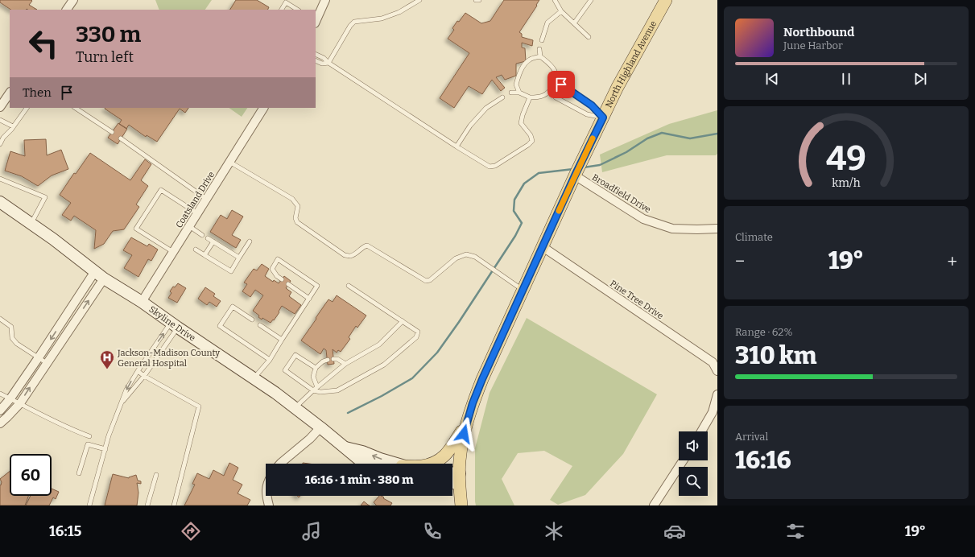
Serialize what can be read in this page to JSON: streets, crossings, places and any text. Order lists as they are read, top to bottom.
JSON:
{
  "streets": {
    "main road": ["North Highland Avenue"],
    "street": [
      "Broadfield Drive",
      "Coatsland Drive",
      "Pine Tree Drive",
      "Skyline Drive"
    ]
  },
  "crossings": [
    ["North Highland Avenue", "Broadfield Drive"],
    ["North Highland Avenue", "Pine Tree Drive"],
    ["Coatsland Drive", "Skyline Drive"]
  ],
  "places": {
    "hospital": ["Jackson-Madison County General Hospital"]
  },
  "page": {
    "turn": ["330 m", "Turn left"],
    "song": ["Northbound", "June Harbor"],
    "then": "Then",
    "tile": [
      "Climate",
      ["Range · 62%", "310 km"],
      ["Arrival", "16:16"]
    ],
    "heat": ["−", "19°", "+"],
    "limit": "60",
    "trip": "16:16 · 1 min · 380 m",
    "tabs": ["16:15", "19°"],
    "gauge": ["49", "km/h"]
  }
}
